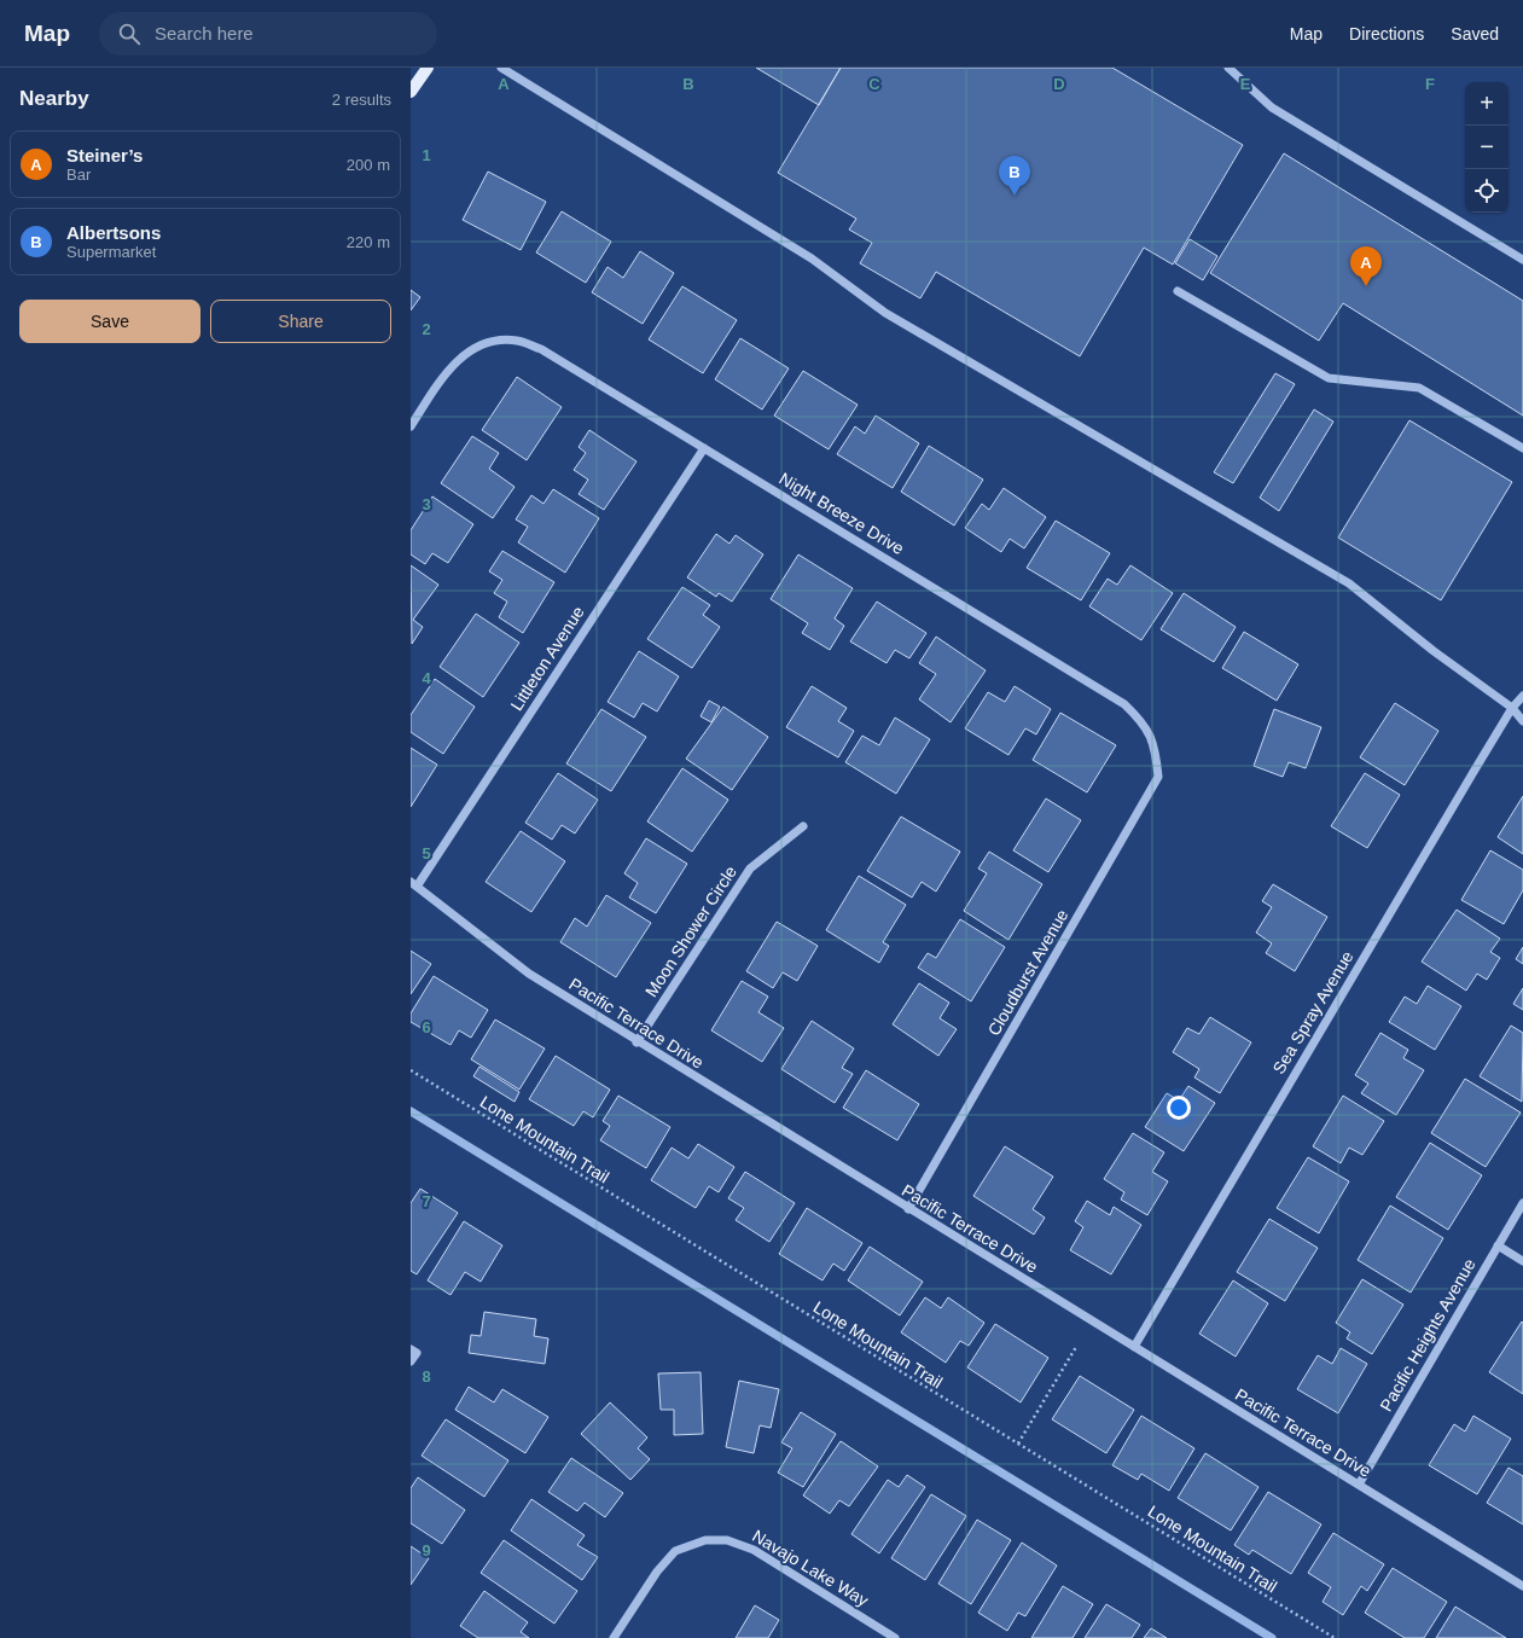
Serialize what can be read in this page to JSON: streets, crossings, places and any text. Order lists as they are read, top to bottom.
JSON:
{
  "streets": {
    "street": [
      "Night Breeze Drive",
      "Littleton Avenue",
      "Moon Shower Circle",
      "Cloudburst Avenue",
      "Sea Spray Avenue",
      "Pacific Terrace Drive",
      "Pacific Heights Avenue",
      "Navajo Lake Way"
    ],
    "path": ["Lone Mountain Trail"]
  },
  "crossings": [
    ["Night Breeze Drive", "Littleton Avenue"],
    ["Night Breeze Drive", "Cloudburst Avenue"],
    ["Littleton Avenue", "Pacific Terrace Drive"],
    ["Moon Shower Circle", "Pacific Terrace Drive"],
    ["Cloudburst Avenue", "Pacific Terrace Drive"],
    ["Sea Spray Avenue", "Pacific Terrace Drive"],
    ["Pacific Terrace Drive", "Pacific Heights Avenue"]
  ],
  "page": {
    "header": "Map",
    "search": "Search here",
    "nav": ["Map", "Directions", "Saved"],
    "heading": ["Nearby", "2 results"],
    "map_buttons": ["+", "−"],
    "list": [
      {
        "mark": "A",
        "name": "Steiner’s",
        "note": "Bar",
        "value": "200 m"
      },
      {
        "mark": "B",
        "name": "Albertsons",
        "note": "Supermarket",
        "value": "220 m"
      }
    ],
    "pins": ["B", "A"],
    "buttons": ["Save", "Share"]
  },
  "grid": {
    "columns": [
      "A",
      "B",
      "C",
      "D",
      "E",
      "F"
    ],
    "rows": [
      "1",
      "2",
      "3",
      "4",
      "5",
      "6",
      "7",
      "8",
      "9"
    ]
  }
}
